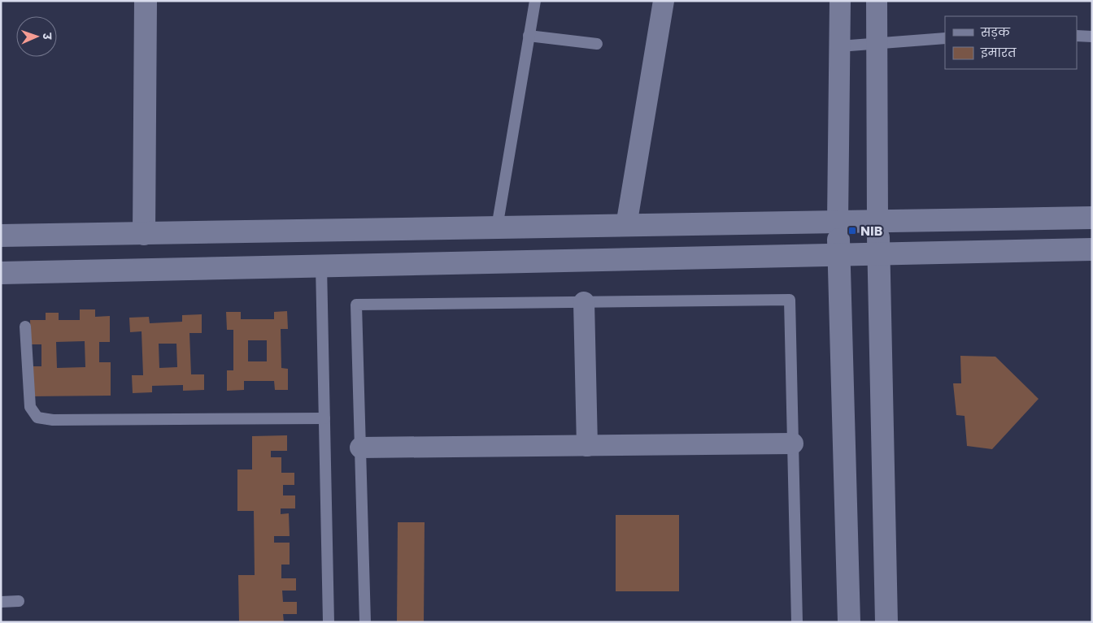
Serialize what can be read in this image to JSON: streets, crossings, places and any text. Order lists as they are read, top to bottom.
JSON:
{
  "places": {
    "transit": ["NIB"]
  },
  "legend": ["सड़क", "इमारत"],
  "north": "right"
}
